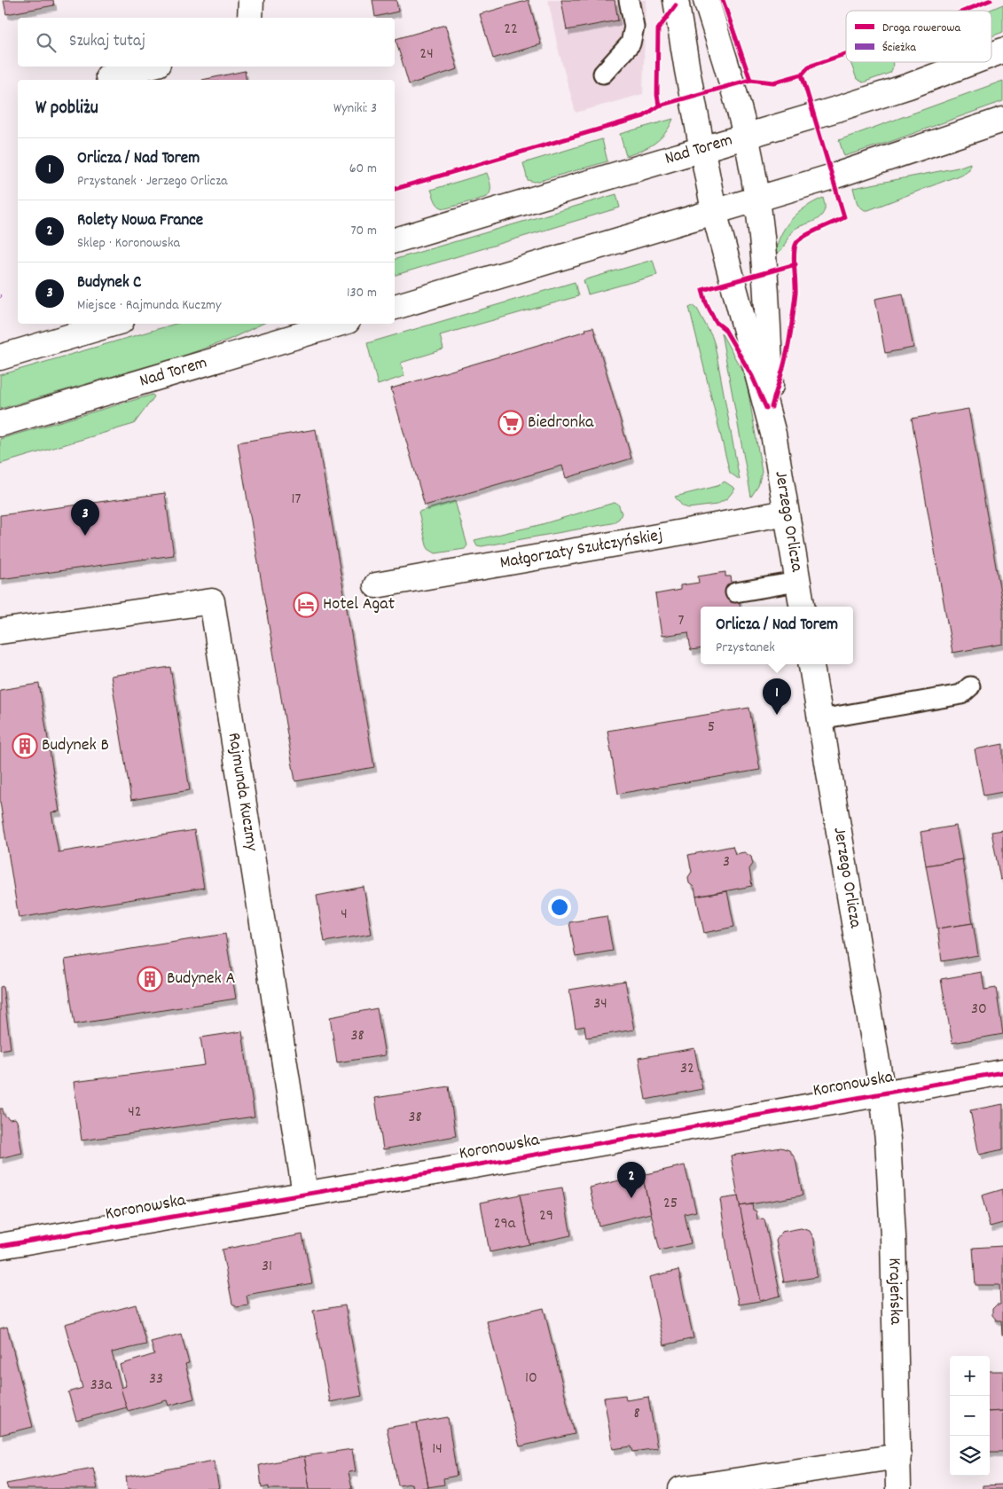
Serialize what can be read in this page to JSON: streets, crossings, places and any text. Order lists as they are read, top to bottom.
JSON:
{
  "streets": {
    "street": [
      "Nad Torem",
      "Jerzego Orlicza",
      "Małgorzaty Szułczyńskiej",
      "Rajmunda Kuczmy",
      "Koronowska",
      "Krajeńska"
    ]
  },
  "crossings": [
    ["Nad Torem", "Jerzego Orlicza"],
    ["Jerzego Orlicza", "Małgorzaty Szułczyńskiej"],
    ["Jerzego Orlicza", "Koronowska"],
    ["Jerzego Orlicza", "Krajeńska"],
    ["Rajmunda Kuczmy", "Koronowska"],
    ["Koronowska", "Krajeńska"]
  ],
  "places": {
    "supermarket": ["Biedronka"],
    "hotel": ["Hotel Agat"],
    "building": ["Budynek B", "Budynek A"]
  },
  "house_numbers": [
    "22",
    "24",
    "17",
    "7",
    "5",
    "3",
    "4",
    "34",
    "30",
    "38",
    "32",
    "42",
    "38",
    "25",
    "29",
    "29a",
    "31",
    "10",
    "33",
    "33a",
    "8",
    "14"
  ],
  "legend": ["Droga rowerowa", "Ścieżka"],
  "page": {
    "search": "Szukaj tutaj",
    "heading": ["W pobliżu", "Wyniki: 3"],
    "list": [
      {
        "mark": "1",
        "name": "Orlicza / Nad Torem",
        "note": "Przystanek · Jerzego Orlicza",
        "value": "60 m"
      },
      {
        "mark": "2",
        "name": "Rolety Nowa France",
        "note": "Sklep · Koronowska",
        "value": "70 m"
      },
      {
        "mark": "3",
        "name": "Budynek C",
        "note": "Miejsce · Rajmunda Kuczmy",
        "value": "130 m"
      }
    ],
    "pins": ["3", "1", "2"],
    "popup": ["Orlicza / Nad Torem", "Przystanek"],
    "map_buttons": ["+", "−"]
  }
}
